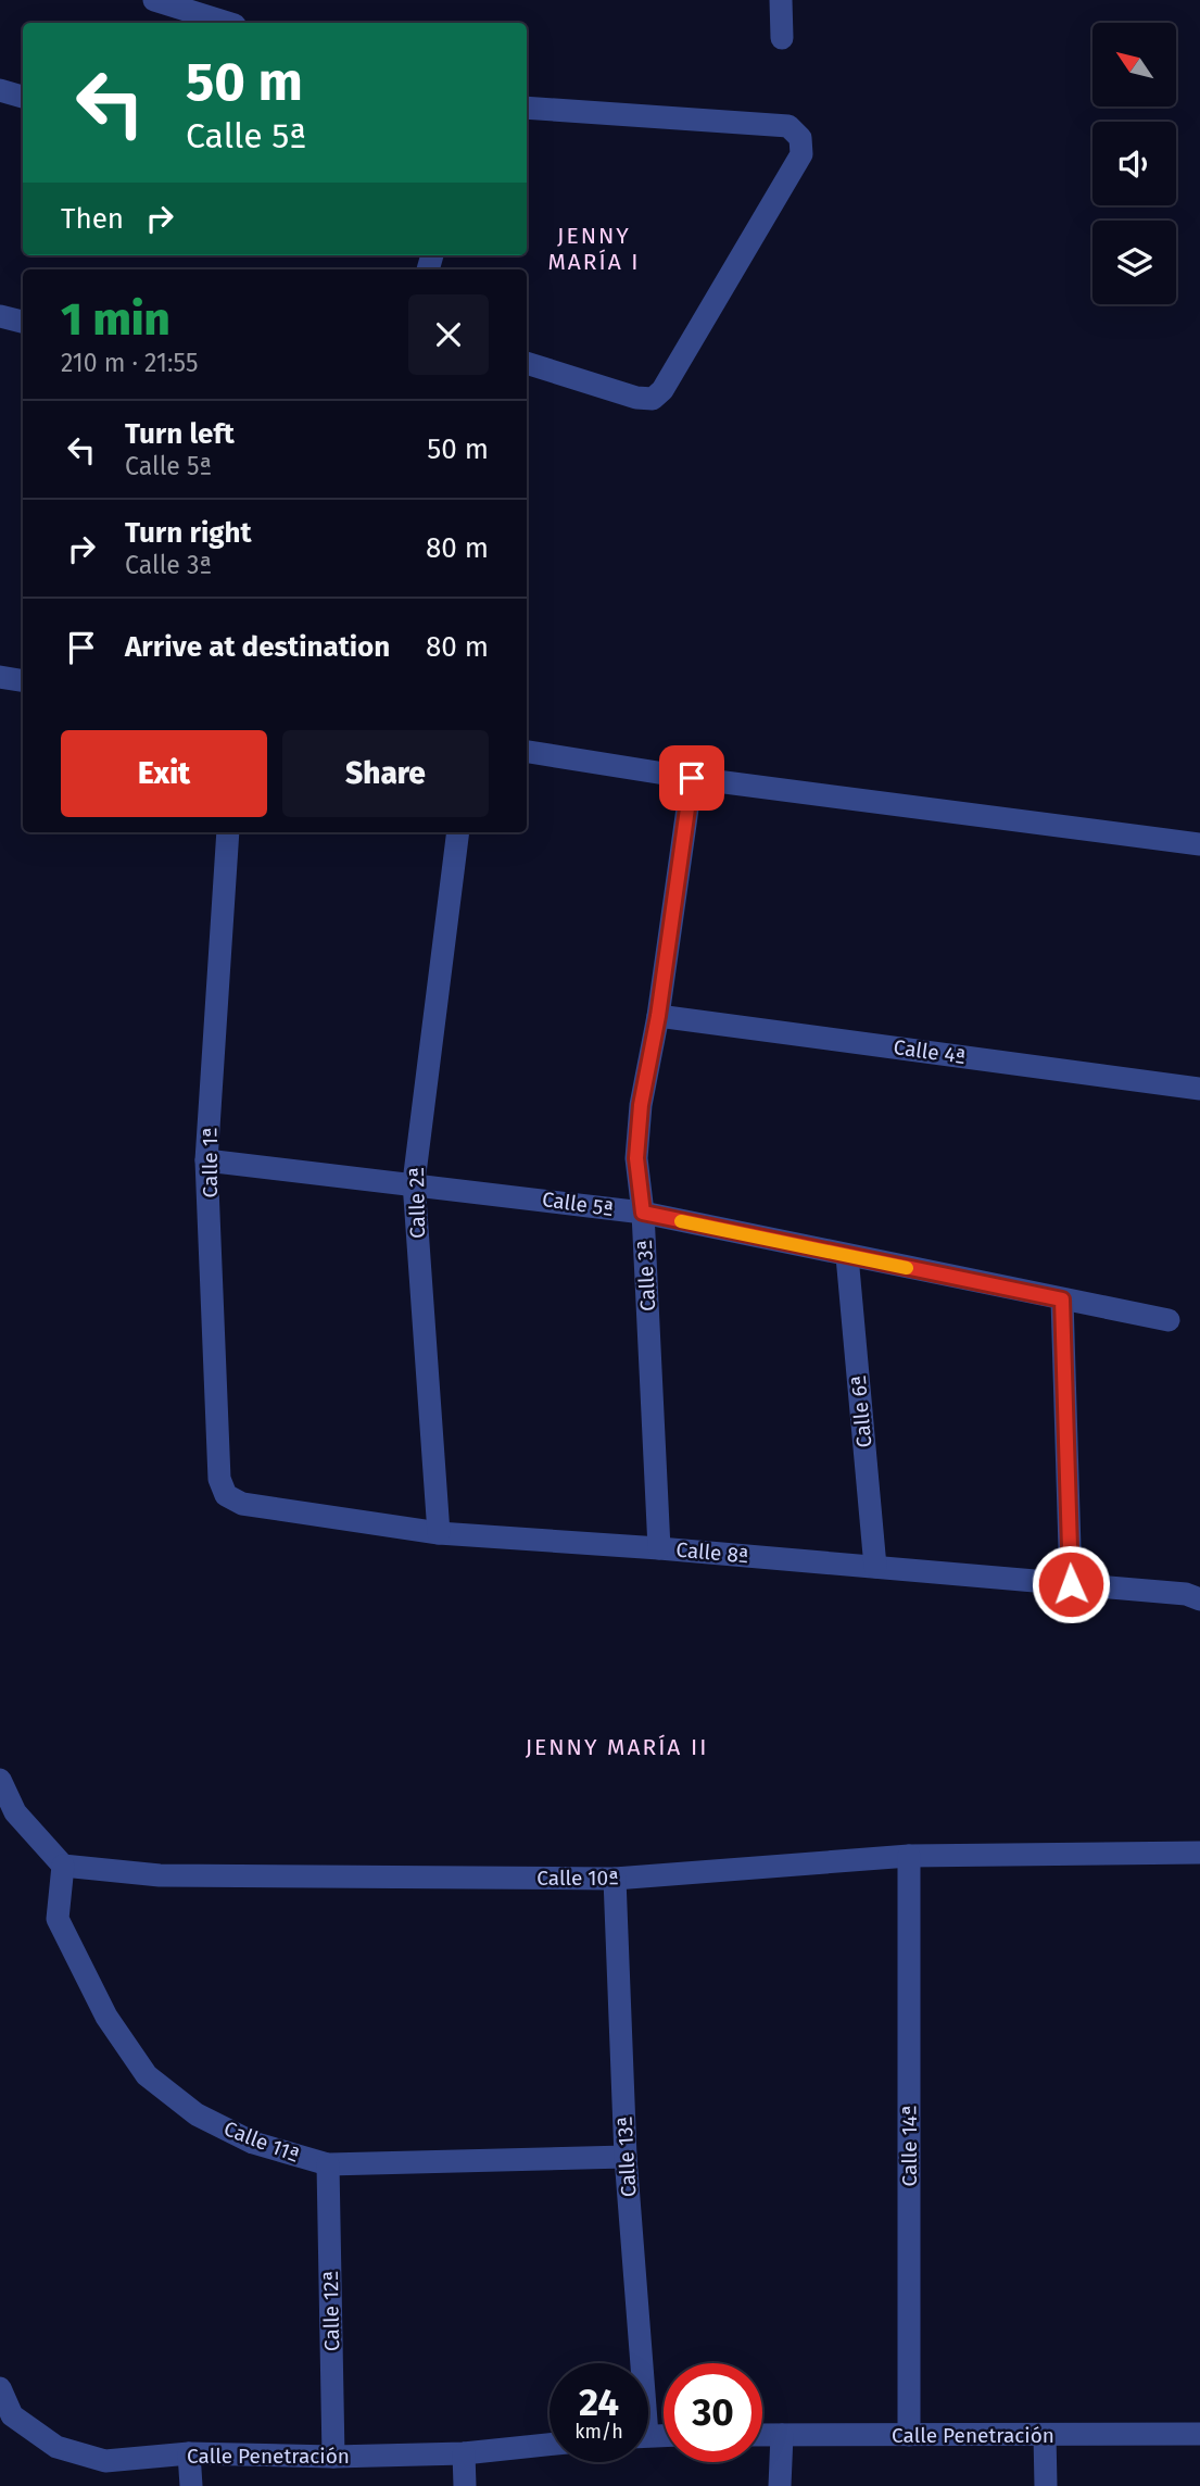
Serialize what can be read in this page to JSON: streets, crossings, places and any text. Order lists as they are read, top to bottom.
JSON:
{
  "streets": {
    "street": [
      "Calle 4ª",
      "Calle 1ª",
      "Calle 2ª",
      "Calle 5ª",
      "Calle 3ª",
      "Calle 6ª",
      "Calle 8ª",
      "Calle 10ª",
      "Calle 11ª",
      "Calle 14ª",
      "Calle 13ª",
      "Calle 12ª",
      "Calle Penetración"
    ]
  },
  "crossings": [
    ["Calle 4ª", "Calle 3ª"],
    ["Calle 1ª", "Calle 5ª"],
    ["Calle 1ª", "Calle 8ª"],
    ["Calle 2ª", "Calle 5ª"],
    ["Calle 2ª", "Calle 8ª"],
    ["Calle 5ª", "Calle 3ª"],
    ["Calle 5ª", "Calle 6ª"],
    ["Calle 3ª", "Calle 8ª"],
    ["Calle 6ª", "Calle 8ª"],
    ["Calle 10ª", "Calle 11ª"],
    ["Calle 10ª", "Calle 14ª"],
    ["Calle 10ª", "Calle 13ª"],
    ["Calle 11ª", "Calle 13ª"],
    ["Calle 11ª", "Calle 12ª"],
    ["Calle 14ª", "Calle Penetración"],
    ["Calle 12ª", "Calle Penetración"]
  ],
  "districts": ["JENNY MARÍA I", "JENNY MARÍA II"],
  "north": "top left",
  "page": {
    "turn": ["50 m", "Calle 5ª"],
    "then": "Then",
    "heading": ["1 min", "210 m · 21:55"],
    "list": [
      {
        "name": "Turn left",
        "note": "Calle 5ª",
        "value": "50 m"
      },
      {
        "name": "Turn right",
        "note": "Calle 3ª",
        "value": "80 m"
      },
      {
        "name": "Arrive at destination",
        "value": "80 m"
      }
    ],
    "buttons": ["Exit", "Share"],
    "speed": "24 km/h",
    "limit": "30"
  }
}
